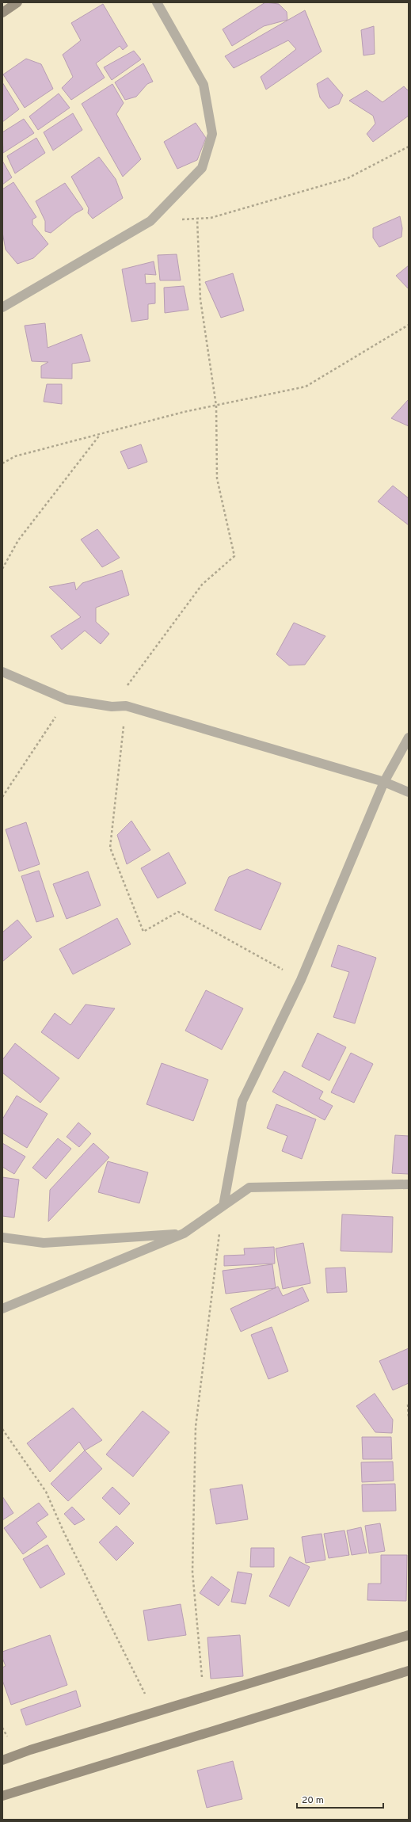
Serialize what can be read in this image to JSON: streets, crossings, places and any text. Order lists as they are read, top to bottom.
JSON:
{
  "scale_bar": "20 m"
}
